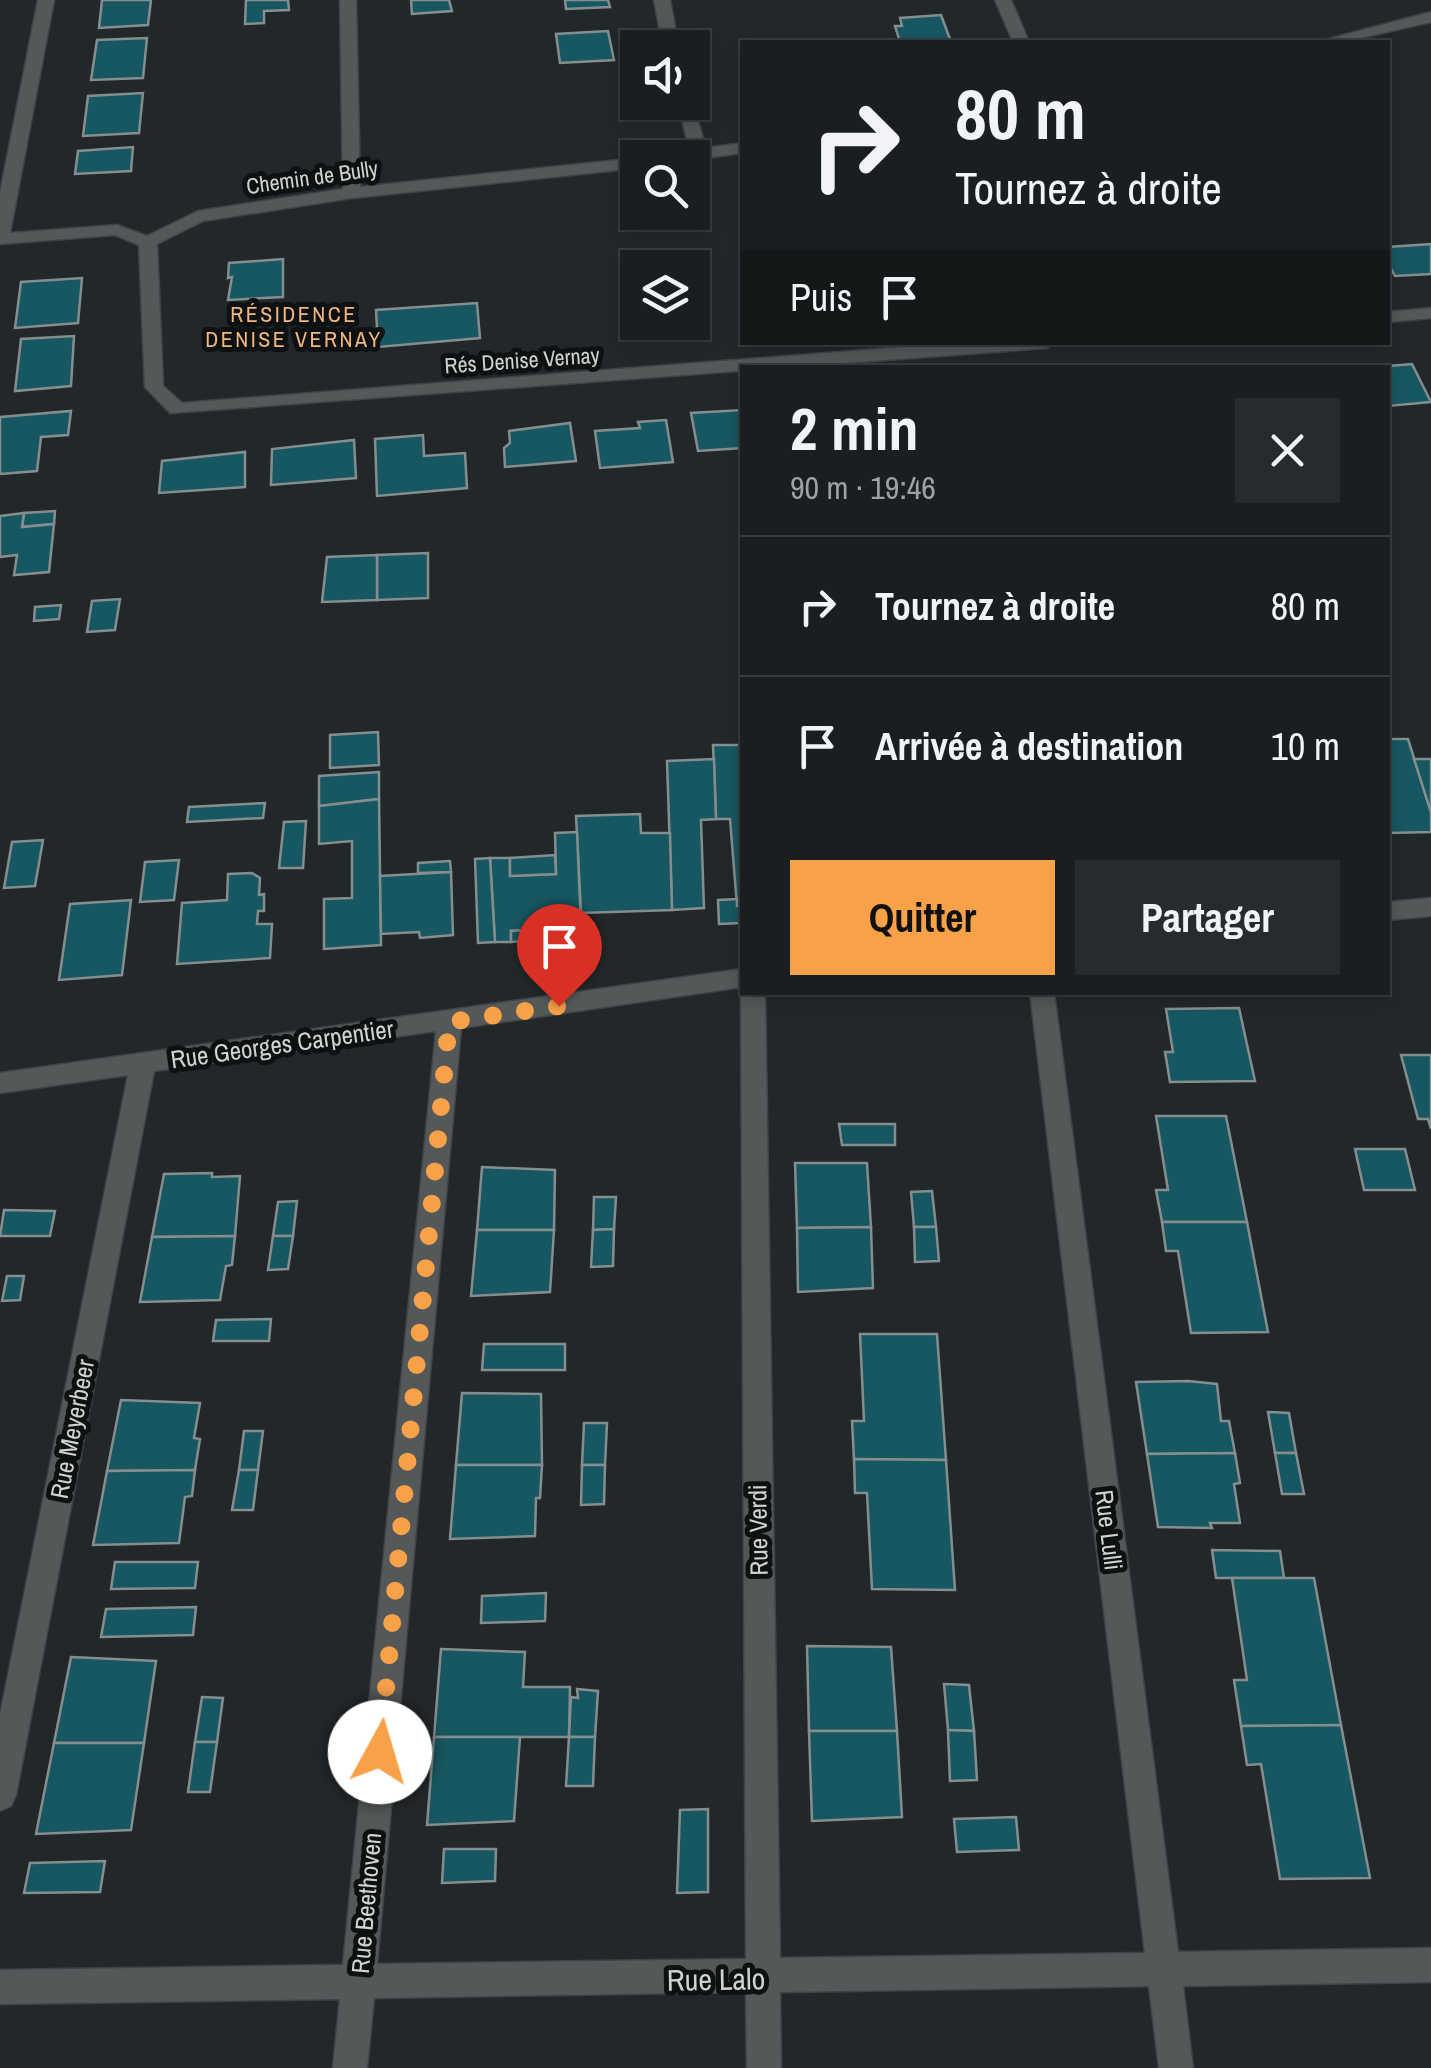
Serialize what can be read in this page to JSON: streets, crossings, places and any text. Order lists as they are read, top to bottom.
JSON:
{
  "streets": {
    "street": [
      "Chemin de Bully",
      "Rés Denise Vernay",
      "Rue Georges Carpentier",
      "Rue Meyerbeer",
      "Rue Verdi",
      "Rue Lulli",
      "Rue Beethoven",
      "Rue Lalo"
    ]
  },
  "crossings": [
    ["Chemin de Bully", "Rés Denise Vernay"],
    ["Rue Georges Carpentier", "Rue Meyerbeer"],
    ["Rue Georges Carpentier", "Rue Beethoven"],
    ["Rue Verdi", "Rue Lalo"],
    ["Rue Lulli", "Rue Lalo"],
    ["Rue Beethoven", "Rue Lalo"]
  ],
  "districts": ["RÉSIDENCE DENISE VERNAY"],
  "page": {
    "turn": ["80 m", "Tournez à droite"],
    "then": "Puis",
    "heading": ["2 min", "90 m · 19:46"],
    "list": [
      {
        "name": "Tournez à droite",
        "value": "80 m"
      },
      {
        "name": "Arrivée à destination",
        "value": "10 m"
      }
    ],
    "buttons": ["Quitter", "Partager"]
  }
}
